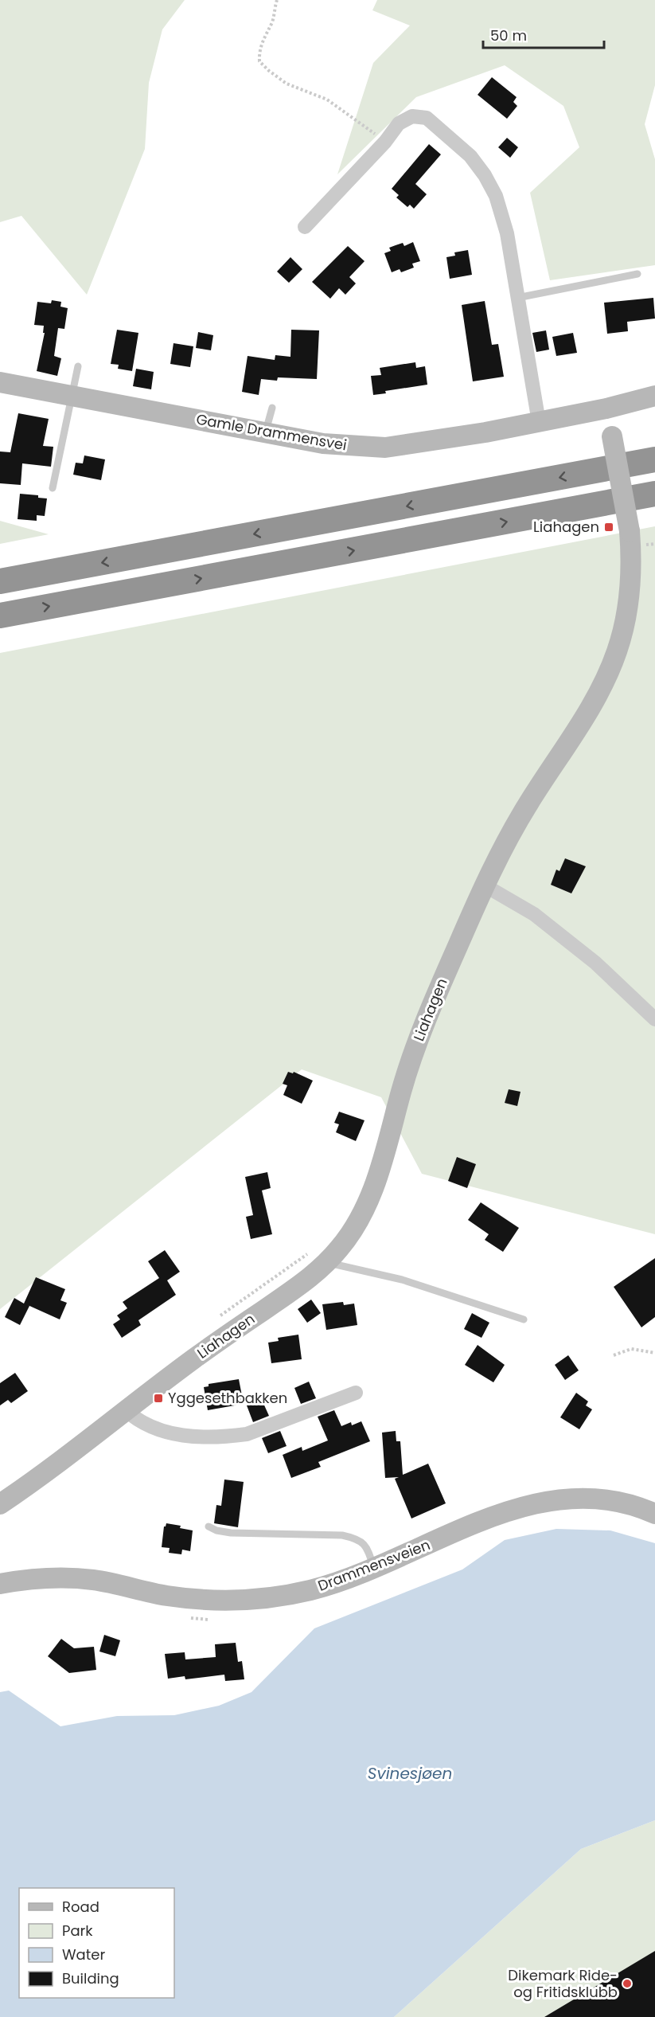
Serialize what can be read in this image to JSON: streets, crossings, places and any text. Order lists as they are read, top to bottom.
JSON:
{
  "streets": {
    "main road": ["Gamle Drammensvei", "Liahagen", "Drammensveien"]
  },
  "crossings": [
    ["Gamle Drammensvei", "Liahagen"]
  ],
  "water": ["Svinesjøen"],
  "places": {
    "transit": ["Liahagen", "Yggesethbakken"],
    "other": ["Dikemark Ride- og Fritidsklubb"]
  },
  "legend": [
    "Road",
    "Park",
    "Water",
    "Building"
  ],
  "scale_bar": "50 m"
}
